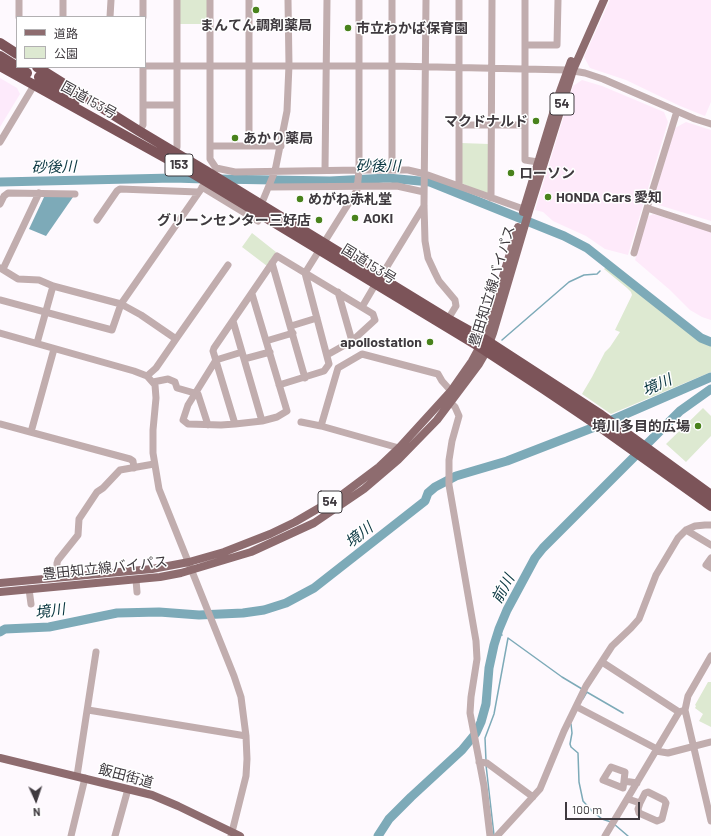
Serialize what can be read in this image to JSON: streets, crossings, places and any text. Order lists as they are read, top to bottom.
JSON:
{
  "streets": {
    "highway": ["国道153号", "153"],
    "main road": ["54", "豊田知立線バイパス", "飯田街道"]
  },
  "crossings": [
    ["国道153号", "153"],
    ["国道153号", "豊田知立線バイパス"],
    ["54", "豊田知立線バイパス"]
  ],
  "water": ["砂後川", "境川", "前川"],
  "places": [
    "まんてん調剤薬局",
    "市立わかば保育園",
    "マクドナルド",
    "あかり薬局",
    "ローソン",
    "HONDA Cars 愛知",
    "めがね赤札堂",
    "AOKI",
    "グリーンセンター三好店",
    "apollostation",
    "境川多目的広場"
  ],
  "legend": ["道路", "公園"],
  "scale_bar": "100 m",
  "north": "bottom"
}
